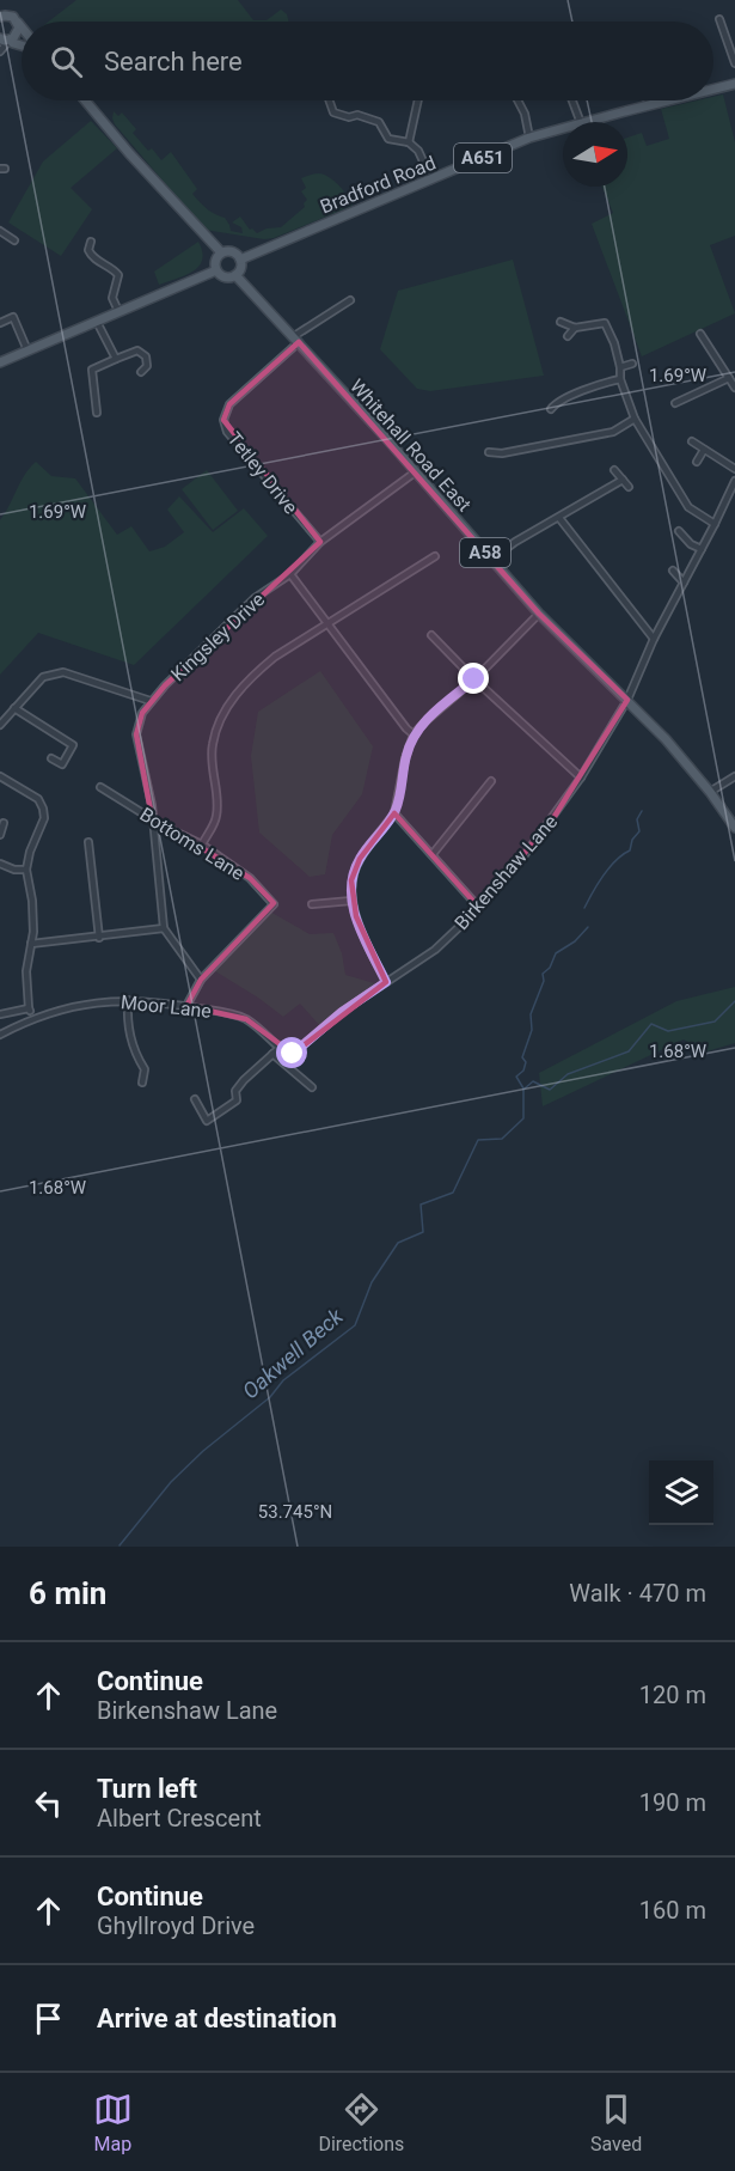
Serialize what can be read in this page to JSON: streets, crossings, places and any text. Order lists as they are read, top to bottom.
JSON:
{
  "streets": {
    "main road": [
      "A651",
      "Bradford Road",
      "Whitehall Road East",
      "A58"
    ],
    "street": [
      "Tetley Drive",
      "Kingsley Drive",
      "Bottoms Lane",
      "Birkenshaw Lane",
      "Moor Lane"
    ]
  },
  "crossings": [
    ["Bradford Road", "Whitehall Road East"],
    ["Whitehall Road East", "Tetley Drive"],
    ["Whitehall Road East", "Kingsley Drive"],
    ["Whitehall Road East", "Birkenshaw Lane"],
    ["Tetley Drive", "Kingsley Drive"],
    ["Kingsley Drive", "Bottoms Lane"],
    ["Bottoms Lane", "Moor Lane"],
    ["Birkenshaw Lane", "Moor Lane"]
  ],
  "water": ["Oakwell Beck"],
  "north": "right",
  "page": {
    "search": "Search here",
    "heading": ["6 min", "Walk · 470 m"],
    "list": [
      ["Continue", "Birkenshaw Lane", "120 m"],
      ["Turn left", "Albert Crescent", "190 m"],
      ["Continue", "Ghyllroyd Drive", "160 m"],
      "Arrive at destination"
    ],
    "nav": ["Map", "Directions", "Saved"]
  },
  "coordinates": ["1.69°W", "1.68°W", "53.745°N"]
}
